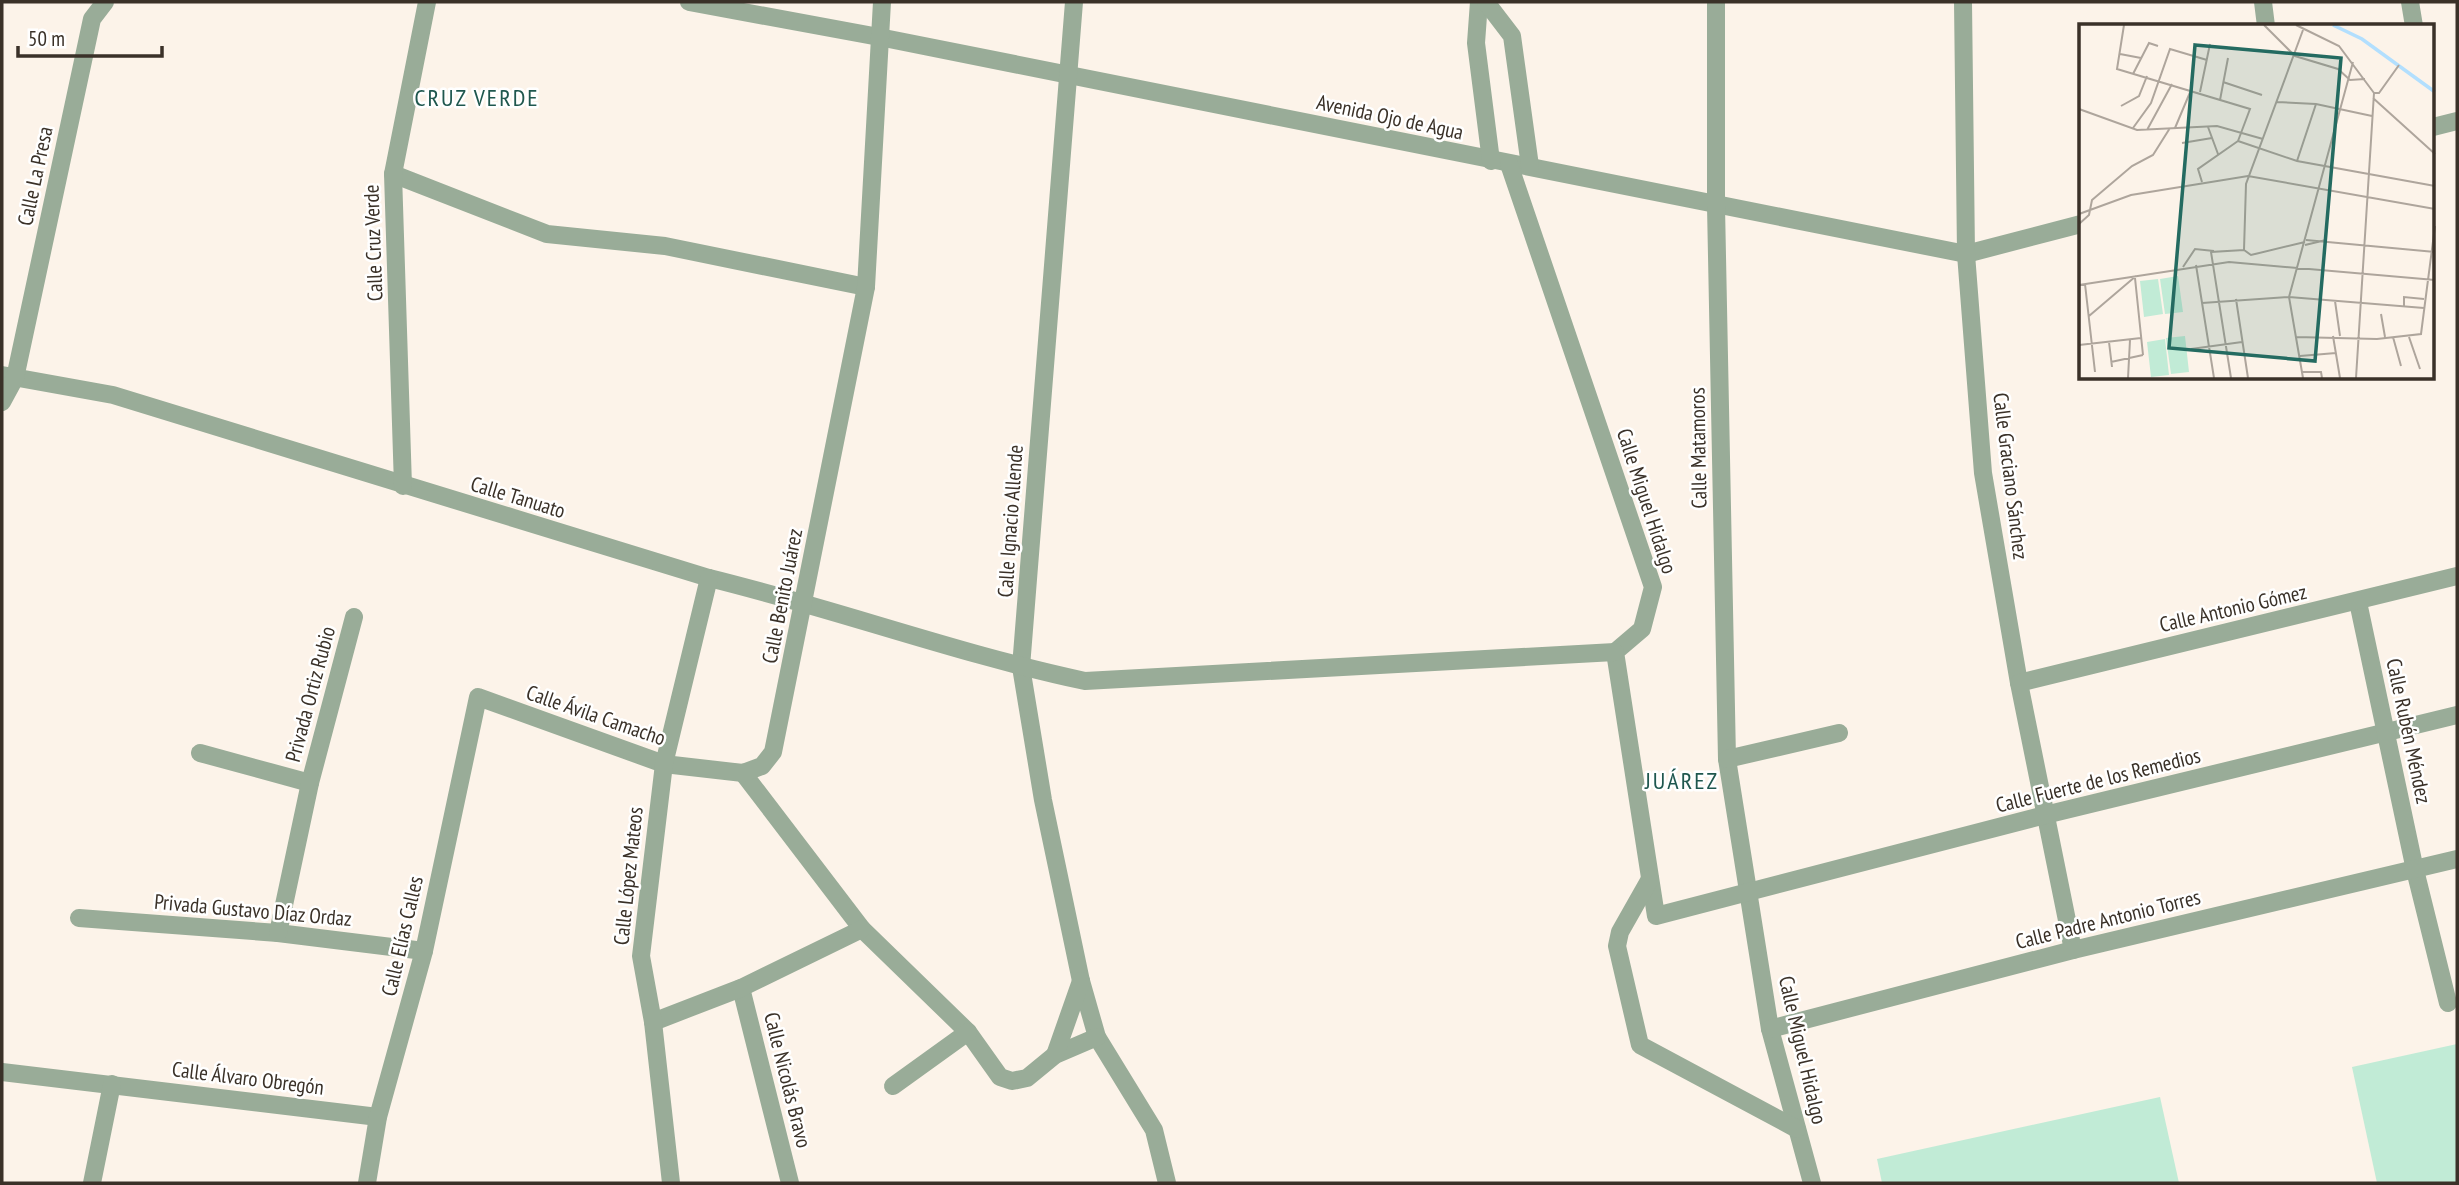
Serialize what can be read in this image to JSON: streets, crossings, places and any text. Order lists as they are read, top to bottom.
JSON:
{
  "streets": {
    "street": [
      "Avenida Ojo de Agua",
      "Calle La Presa",
      "Calle Cruz Verde",
      "Calle Matamoros",
      "Calle Graciano Sánchez",
      "Calle Tanuato",
      "Calle Miguel Hidalgo",
      "Calle Ignacio Allende",
      "Calle Benito Juárez",
      "Calle Antonio Gómez",
      "Privada Ortiz Rubio",
      "Calle Ávila Camacho",
      "Calle Rubén Méndez",
      "Calle Fuerte de los Remedios",
      "Calle López Mateos",
      "Privada Gustavo Díaz Ordaz",
      "Calle Padre Antonio Torres",
      "Calle Elías Calles",
      "Calle Álvaro Obregón",
      "Calle Nicolás Bravo"
    ]
  },
  "crossings": [
    ["Avenida Ojo de Agua", "Calle Matamoros"],
    ["Avenida Ojo de Agua", "Calle Graciano Sánchez"],
    ["Avenida Ojo de Agua", "Calle Miguel Hidalgo"],
    ["Avenida Ojo de Agua", "Calle Ignacio Allende"],
    ["Avenida Ojo de Agua", "Calle Benito Juárez"],
    ["Calle La Presa", "Calle Tanuato"],
    ["Calle Cruz Verde", "Calle Tanuato"],
    ["Calle Matamoros", "Calle Miguel Hidalgo"],
    ["Calle Matamoros", "Calle Fuerte de los Remedios"],
    ["Calle Graciano Sánchez", "Calle Antonio Gómez"],
    ["Calle Graciano Sánchez", "Calle Fuerte de los Remedios"],
    ["Calle Graciano Sánchez", "Calle Padre Antonio Torres"],
    ["Calle Tanuato", "Calle Miguel Hidalgo"],
    ["Calle Tanuato", "Calle Ignacio Allende"],
    ["Calle Tanuato", "Calle Benito Juárez"],
    ["Calle Tanuato", "Calle López Mateos"],
    ["Calle Miguel Hidalgo", "Calle Fuerte de los Remedios"],
    ["Calle Miguel Hidalgo", "Calle Padre Antonio Torres"],
    ["Calle Benito Juárez", "Calle Ávila Camacho"],
    ["Calle Antonio Gómez", "Calle Rubén Méndez"],
    ["Privada Ortiz Rubio", "Privada Gustavo Díaz Ordaz"],
    ["Calle Ávila Camacho", "Calle López Mateos"],
    ["Calle Ávila Camacho", "Calle Elías Calles"],
    ["Calle Rubén Méndez", "Calle Fuerte de los Remedios"],
    ["Calle Rubén Méndez", "Calle Padre Antonio Torres"],
    ["Privada Gustavo Díaz Ordaz", "Calle Elías Calles"],
    ["Calle Elías Calles", "Calle Álvaro Obregón"]
  ],
  "districts": ["CRUZ VERDE", "JUÁREZ"],
  "scale_bar": "50 m"
}
